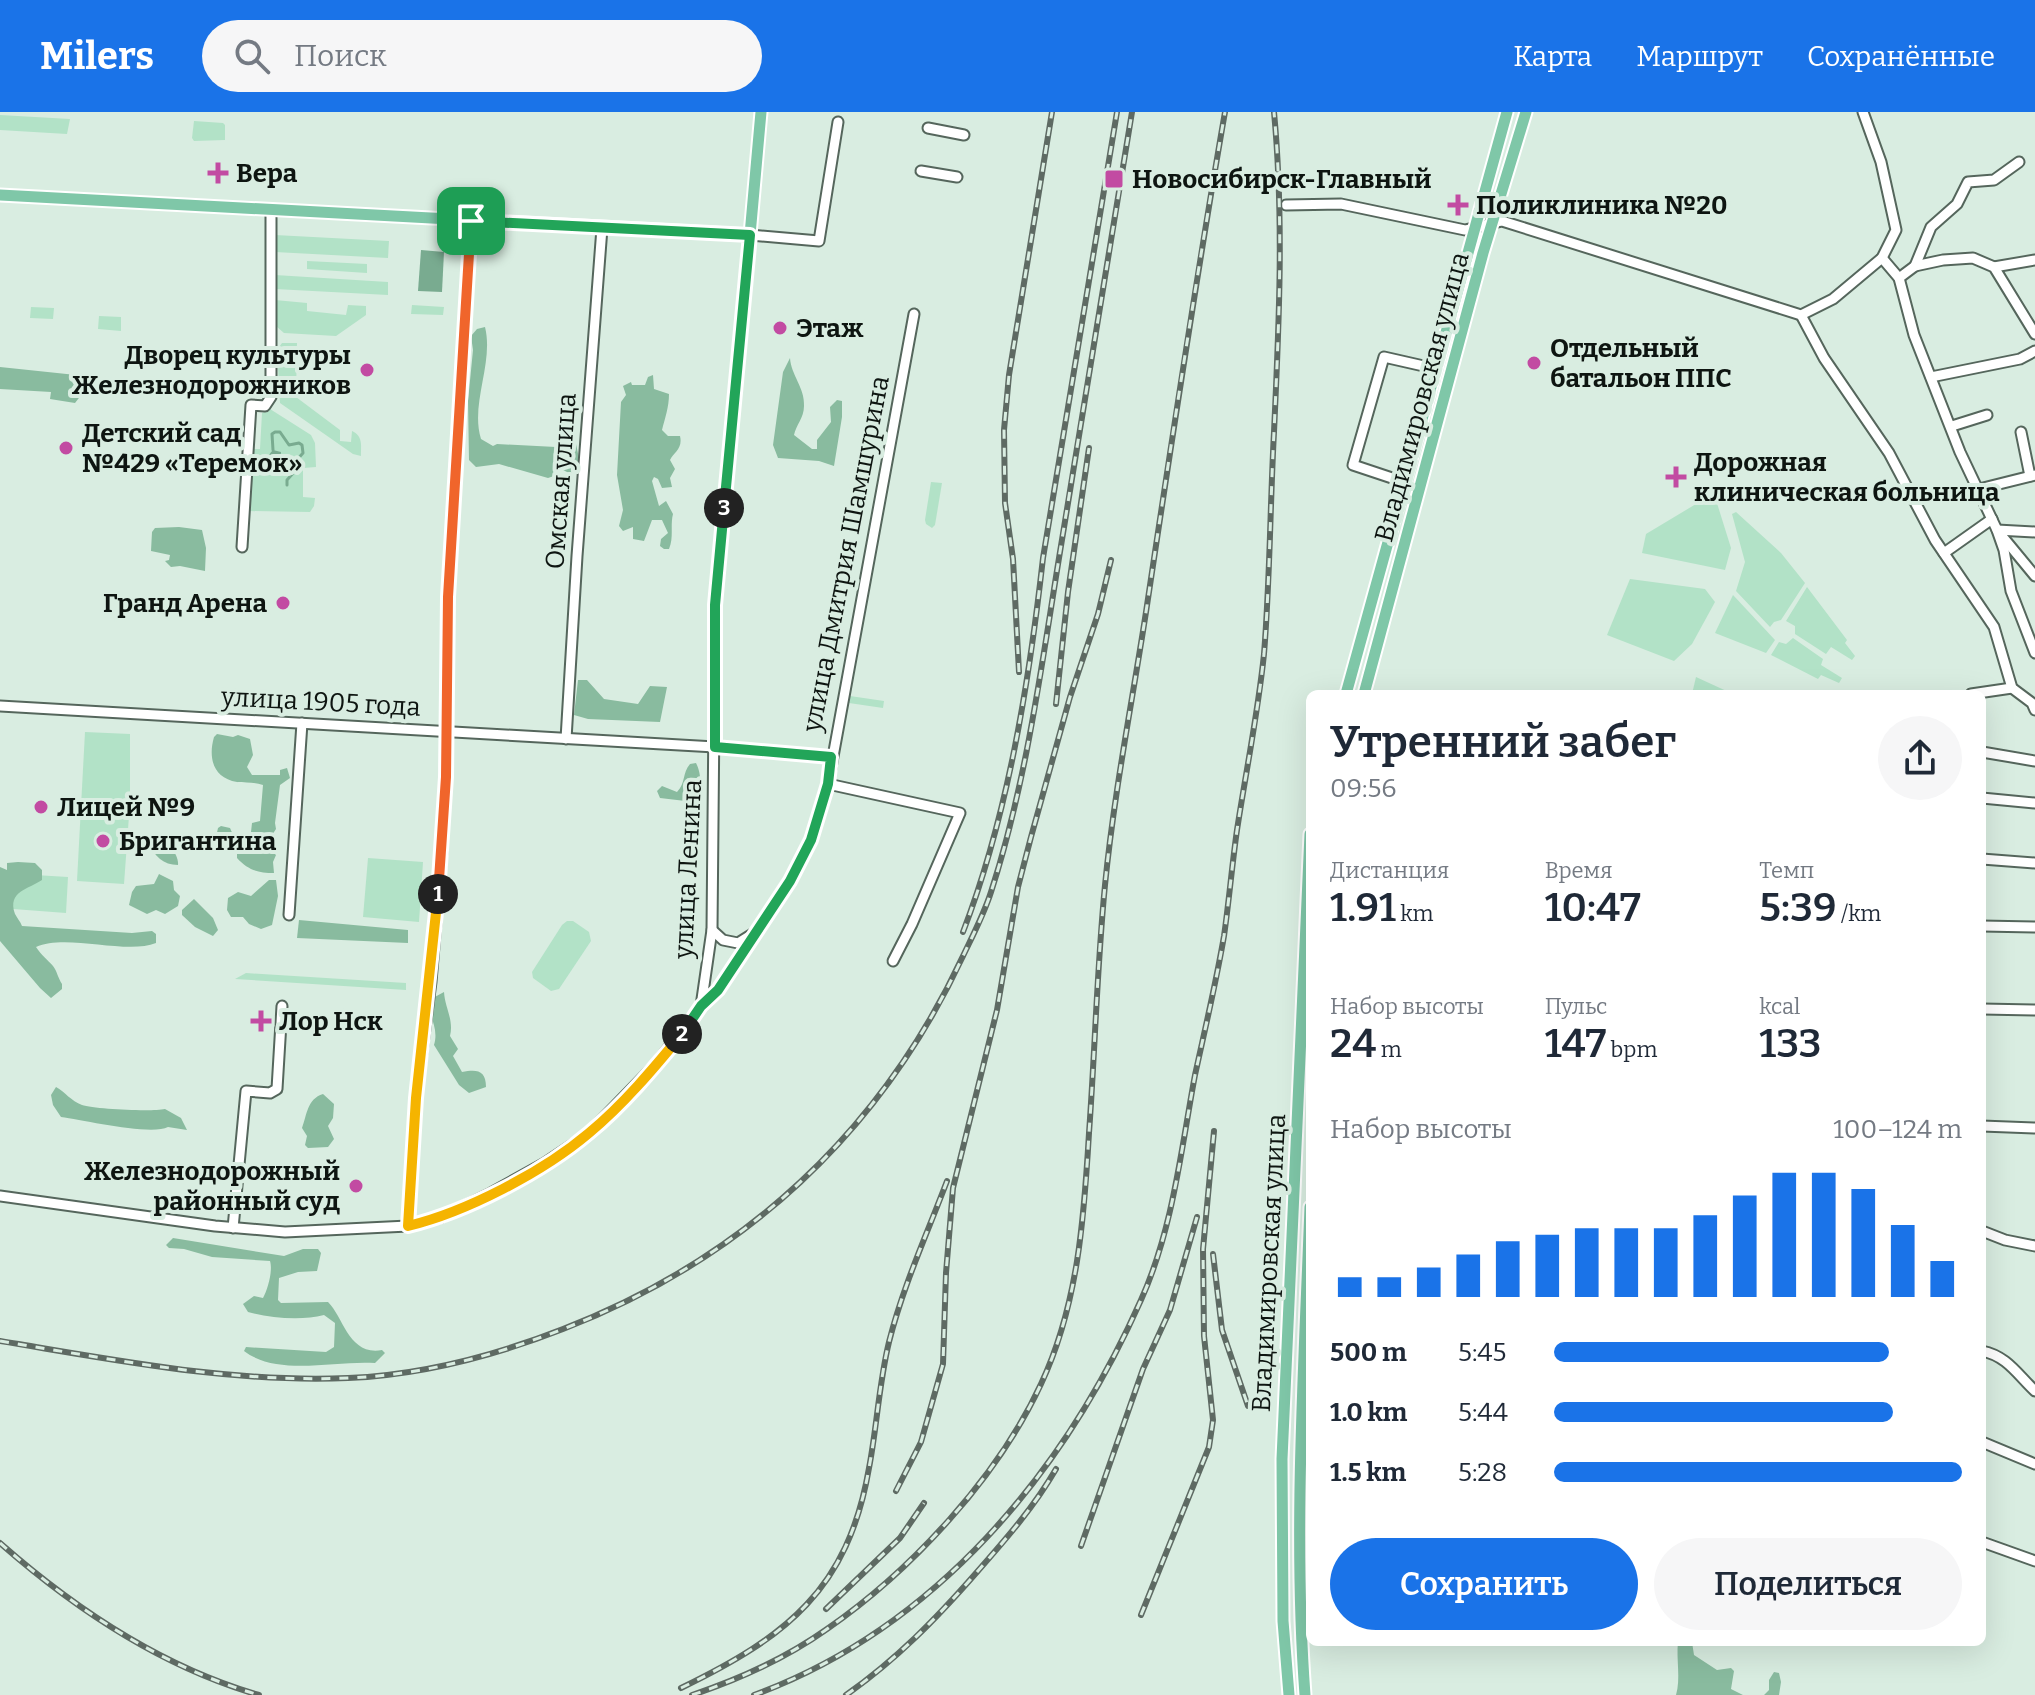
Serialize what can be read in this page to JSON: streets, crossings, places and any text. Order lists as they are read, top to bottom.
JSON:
{
  "streets": {
    "main road": ["Владимировская улица", "улица Ленина"],
    "street": ["Омская улица", "улица Дмитрия Шамшурина", "улица 1905 года"]
  },
  "crossings": [
    ["Омская улица", "улица 1905 года"],
    ["улица Дмитрия Шамшурина", "улица 1905 года"],
    ["улица Дмитрия Шамшурина", "улица Ленина"],
    ["улица 1905 года", "улица Ленина"]
  ],
  "places": {
    "health": [
      "Вера",
      "Поликлиника №20",
      "Дорожная клиническая больница",
      "Лор Нск"
    ],
    "transit": ["Новосибирск-Главный"],
    "other": [
      "Этаж",
      "Отдельный батальон ППС",
      "Дворец культуры Железнодорожников",
      "Детский сад №429 «Теремок»",
      "Гранд Арена",
      "Лицей №9",
      "Бригантина",
      "Железнодорожный районный суд"
    ]
  },
  "page": {
    "header": "Milers",
    "search": "Поиск",
    "nav": ["Карта", "Маршрут", "Сохранённые"],
    "pins": ["3", "1", "2"],
    "heading": ["Утренний забег", "09:56"],
    "stats": [
      ["Дистанция", "1.91 km"],
      ["Время", "10:47"],
      ["Темп", "5:39 /km"],
      ["Набор высоты", "24 m"],
      ["Пульс", "147 bpm"],
      ["kcal", "133"]
    ],
    "chart": ["Набор высоты", "100–124 m"],
    "list": [
      {
        "name": "500 m",
        "note": "5:45"
      },
      {
        "name": "1.0 km",
        "note": "5:44"
      },
      {
        "name": "1.5 km",
        "note": "5:28"
      }
    ],
    "buttons": ["Сохранить", "Поделиться"]
  }
}
